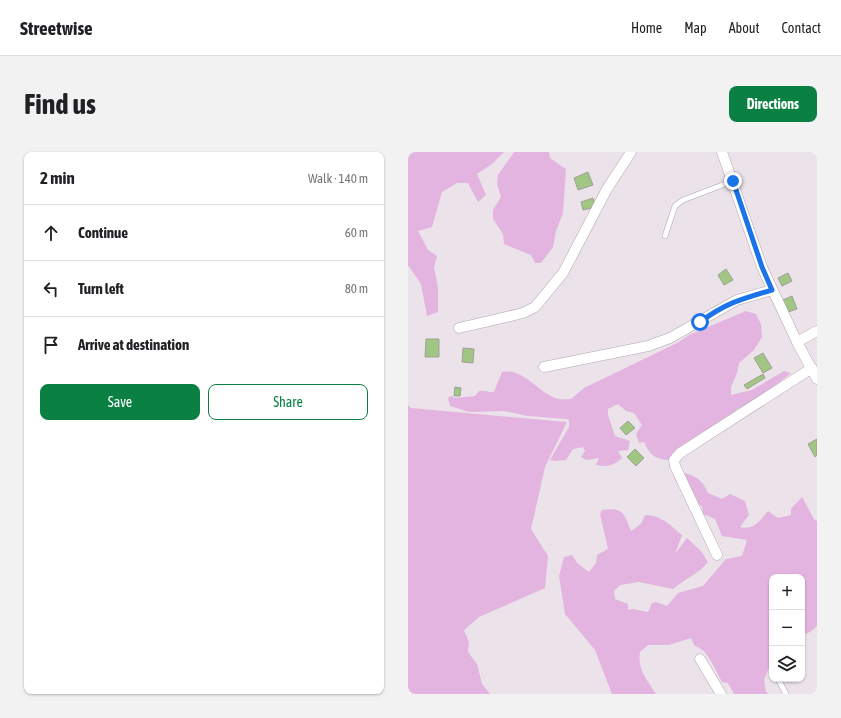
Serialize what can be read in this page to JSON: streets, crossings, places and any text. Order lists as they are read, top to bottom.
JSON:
{
  "page": {
    "header": "Streetwise",
    "nav": [
      "Home",
      "Map",
      "About",
      "Contact"
    ],
    "buttons": [
      "Directions",
      ["Save", "Share"]
    ],
    "title": "Find us",
    "heading": ["2 min", "Walk · 140 m"],
    "list": [
      ["Continue", "60 m"],
      ["Turn left", "80 m"],
      "Arrive at destination"
    ],
    "map_buttons": ["+", "−"]
  }
}
